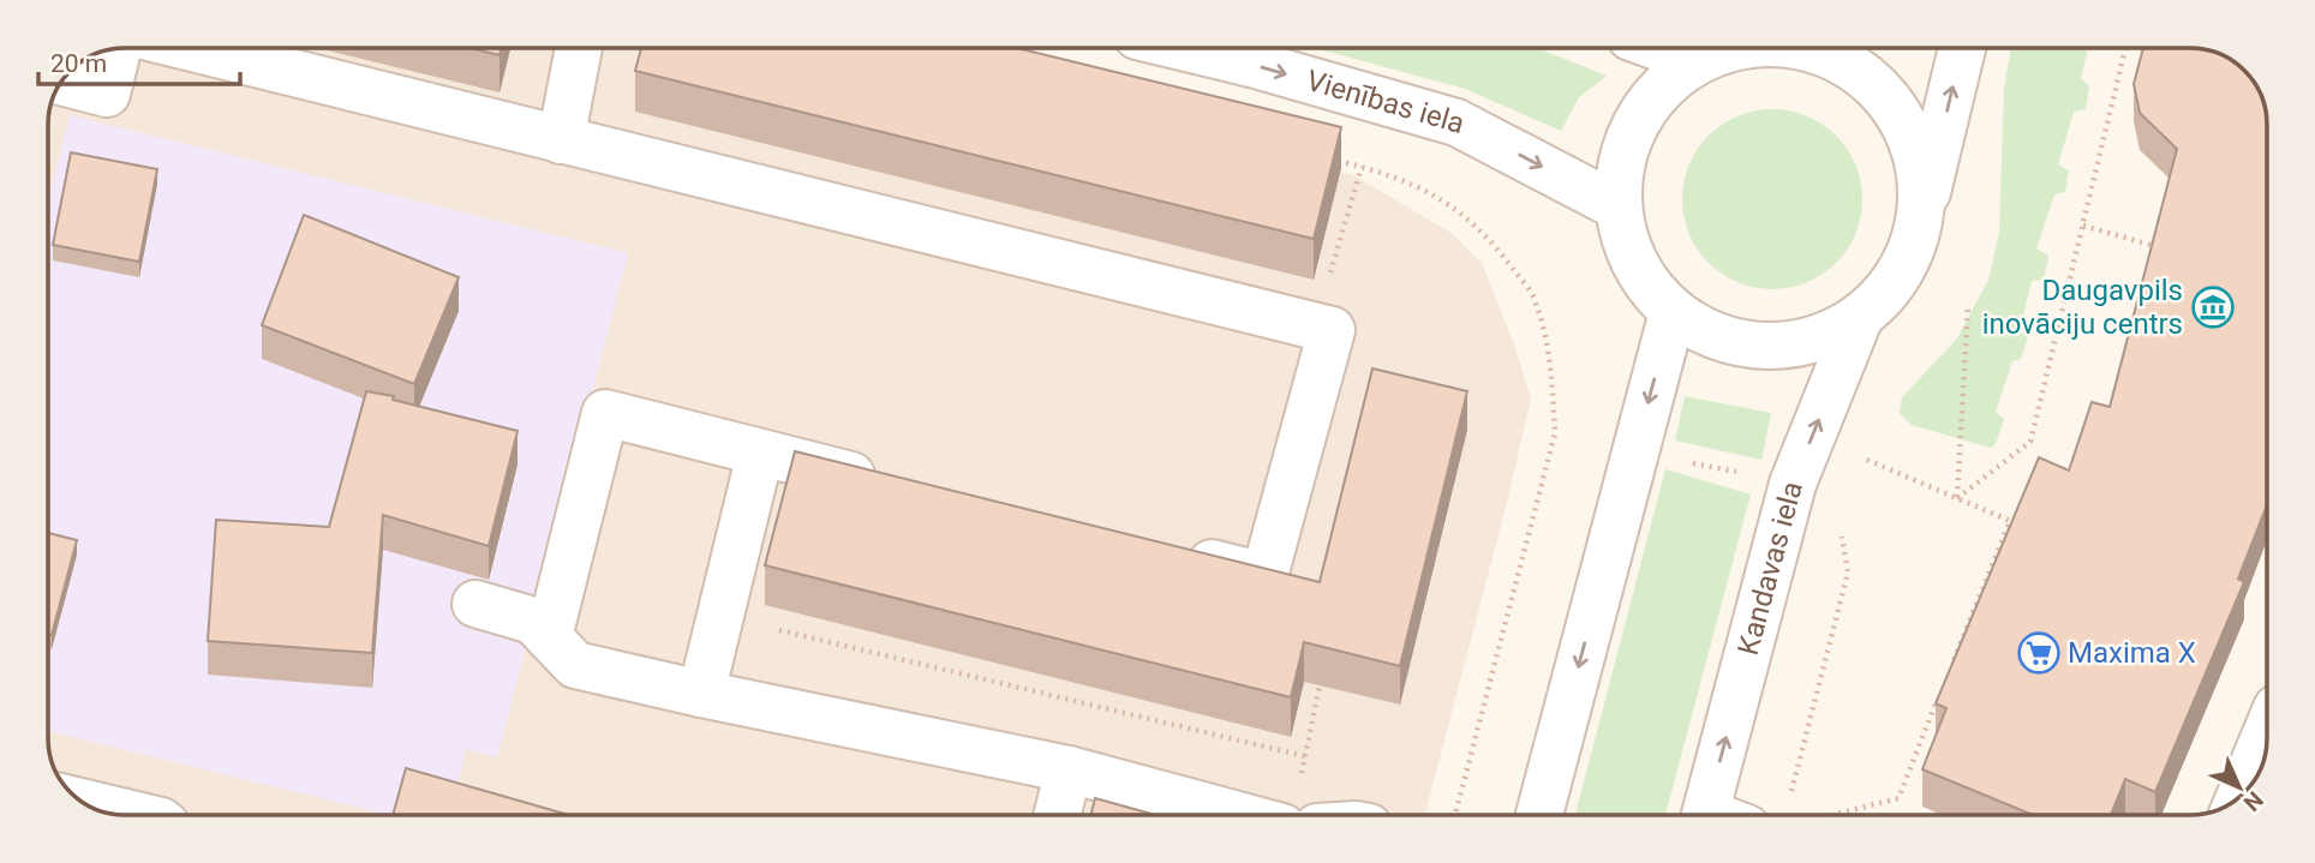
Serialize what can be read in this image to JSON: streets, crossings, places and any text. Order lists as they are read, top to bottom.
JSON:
{
  "streets": {
    "street": ["Vienības iela", "Kandavas iela"]
  },
  "crossings": [
    ["Vienības iela", "Kandavas iela"]
  ],
  "places": {
    "museum": ["Daugavpils inovāciju centrs"],
    "supermarket": ["Maxima X"]
  },
  "scale_bar": "20 m",
  "north": "bottom right"
}
